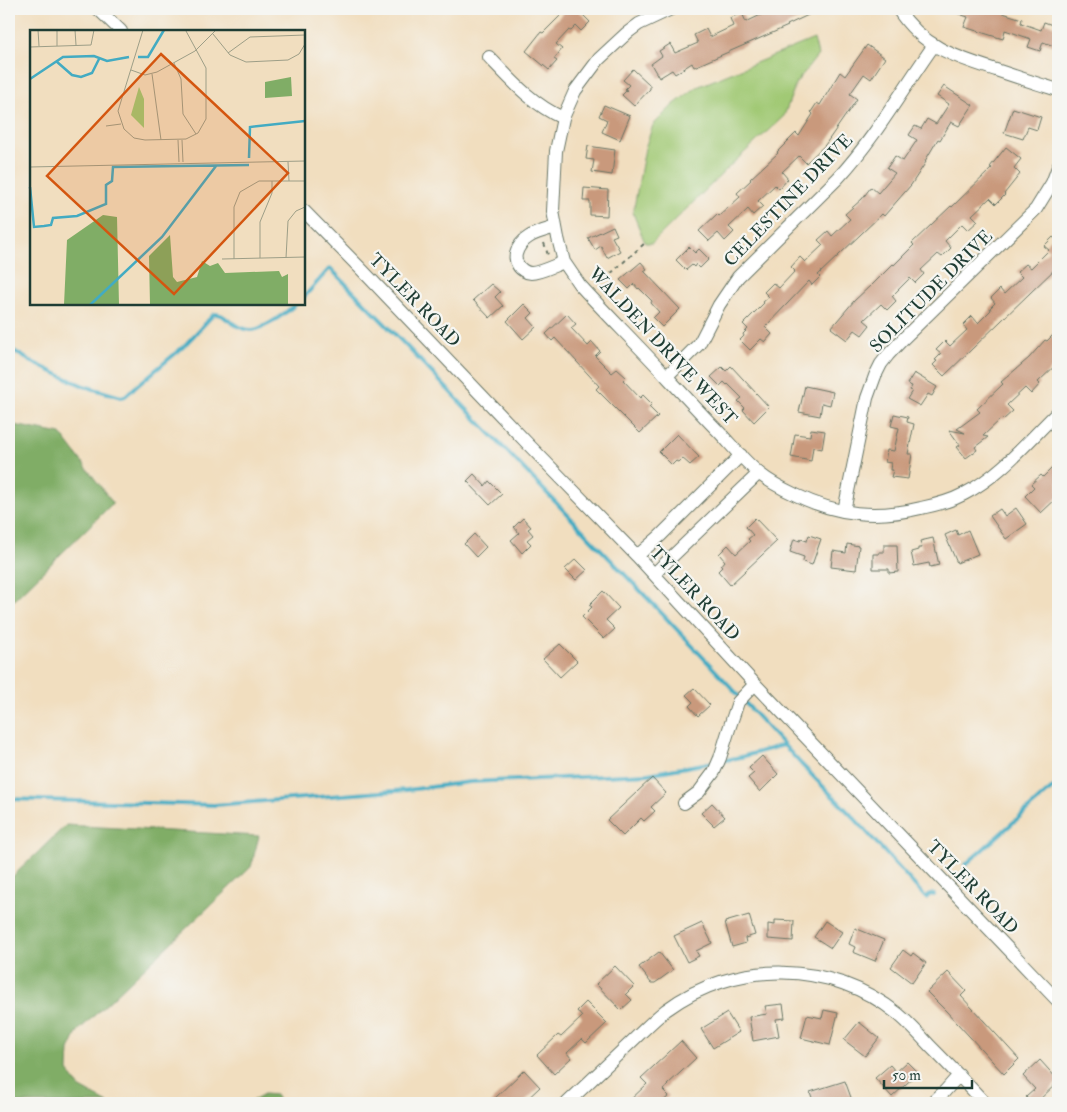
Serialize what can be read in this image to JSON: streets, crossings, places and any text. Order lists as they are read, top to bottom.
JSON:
{
  "streets": {
    "street": [
      "CELESTINE DRIVE",
      "SOLITUDE DRIVE",
      "TYLER ROAD",
      "WALDEN DRIVE WEST"
    ]
  },
  "crossings": [
    ["CELESTINE DRIVE", "WALDEN DRIVE WEST"],
    ["SOLITUDE DRIVE", "WALDEN DRIVE WEST"]
  ],
  "scale_bar": "50 m"
}
